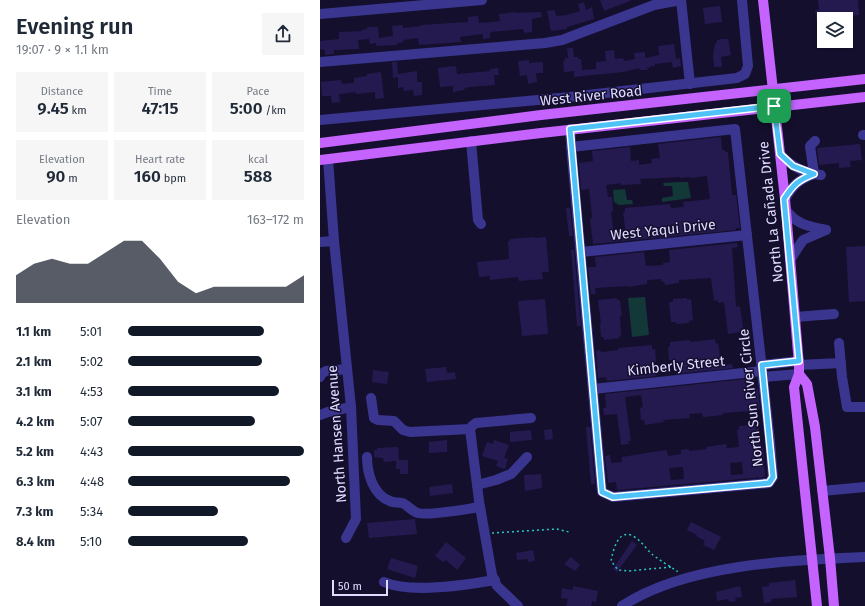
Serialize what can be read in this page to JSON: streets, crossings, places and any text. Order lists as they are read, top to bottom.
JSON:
{
  "streets": {
    "main road": ["West River Road", "North La Cañada Drive"],
    "street": [
      "West Yaqui Drive",
      "Kimberly Street",
      "North Sun River Circle",
      "North Hansen Avenue"
    ]
  },
  "crossings": [
    ["West River Road", "North La Cañada Drive"],
    ["North La Cañada Drive", "Kimberly Street"],
    ["West Yaqui Drive", "North Sun River Circle"],
    ["Kimberly Street", "North Sun River Circle"]
  ],
  "scale_bar": "50 m",
  "page": {
    "heading": ["Evening run", "19:07 · 9 × 1.1 km"],
    "stats": [
      ["Distance", "9.45 km"],
      ["Time", "47:15"],
      ["Pace", "5:00 /km"],
      ["Elevation", "90 m"],
      ["Heart rate", "160 bpm"],
      ["kcal", "588"]
    ],
    "chart": ["Elevation", "163–172 m"],
    "list": [
      {
        "name": "1.1 km",
        "note": "5:01"
      },
      {
        "name": "2.1 km",
        "note": "5:02"
      },
      {
        "name": "3.1 km",
        "note": "4:53"
      },
      {
        "name": "4.2 km",
        "note": "5:07"
      },
      {
        "name": "5.2 km",
        "note": "4:43"
      },
      {
        "name": "6.3 km",
        "note": "4:48"
      },
      {
        "name": "7.3 km",
        "note": "5:34"
      },
      {
        "name": "8.4 km",
        "note": "5:10"
      }
    ],
    "scale": "50 m"
  }
}
